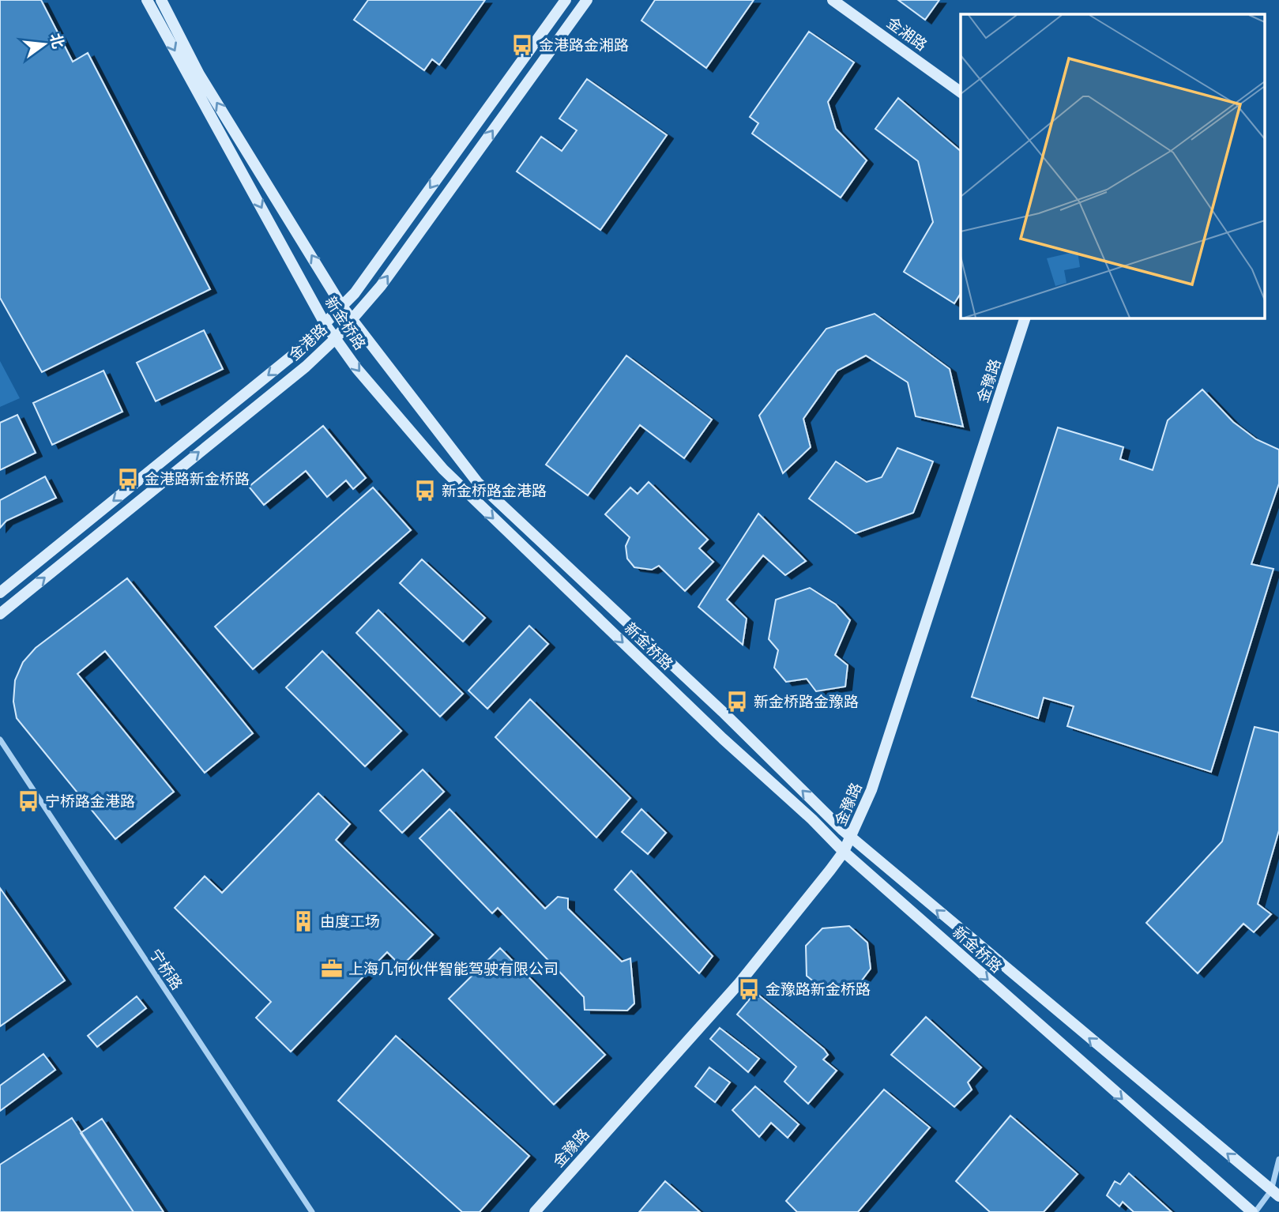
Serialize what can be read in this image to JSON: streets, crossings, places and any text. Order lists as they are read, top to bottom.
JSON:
{
  "streets": {
    "street": [
      "金湘路",
      "新金桥路",
      "金港路",
      "金豫路",
      "宁桥路"
    ]
  },
  "crossings": [
    ["新金桥路", "金港路"],
    ["新金桥路", "金豫路"]
  ],
  "places": {
    "bus stop": [
      "金港路金湘路",
      "金港路新金桥路",
      "新金桥路金港路",
      "新金桥路金豫路",
      "宁桥路金港路",
      "金豫路新金桥路"
    ],
    "building": ["由度工场"],
    "office": ["上海几何伙伴智能驾驶有限公司"]
  },
  "north": "right"
}
